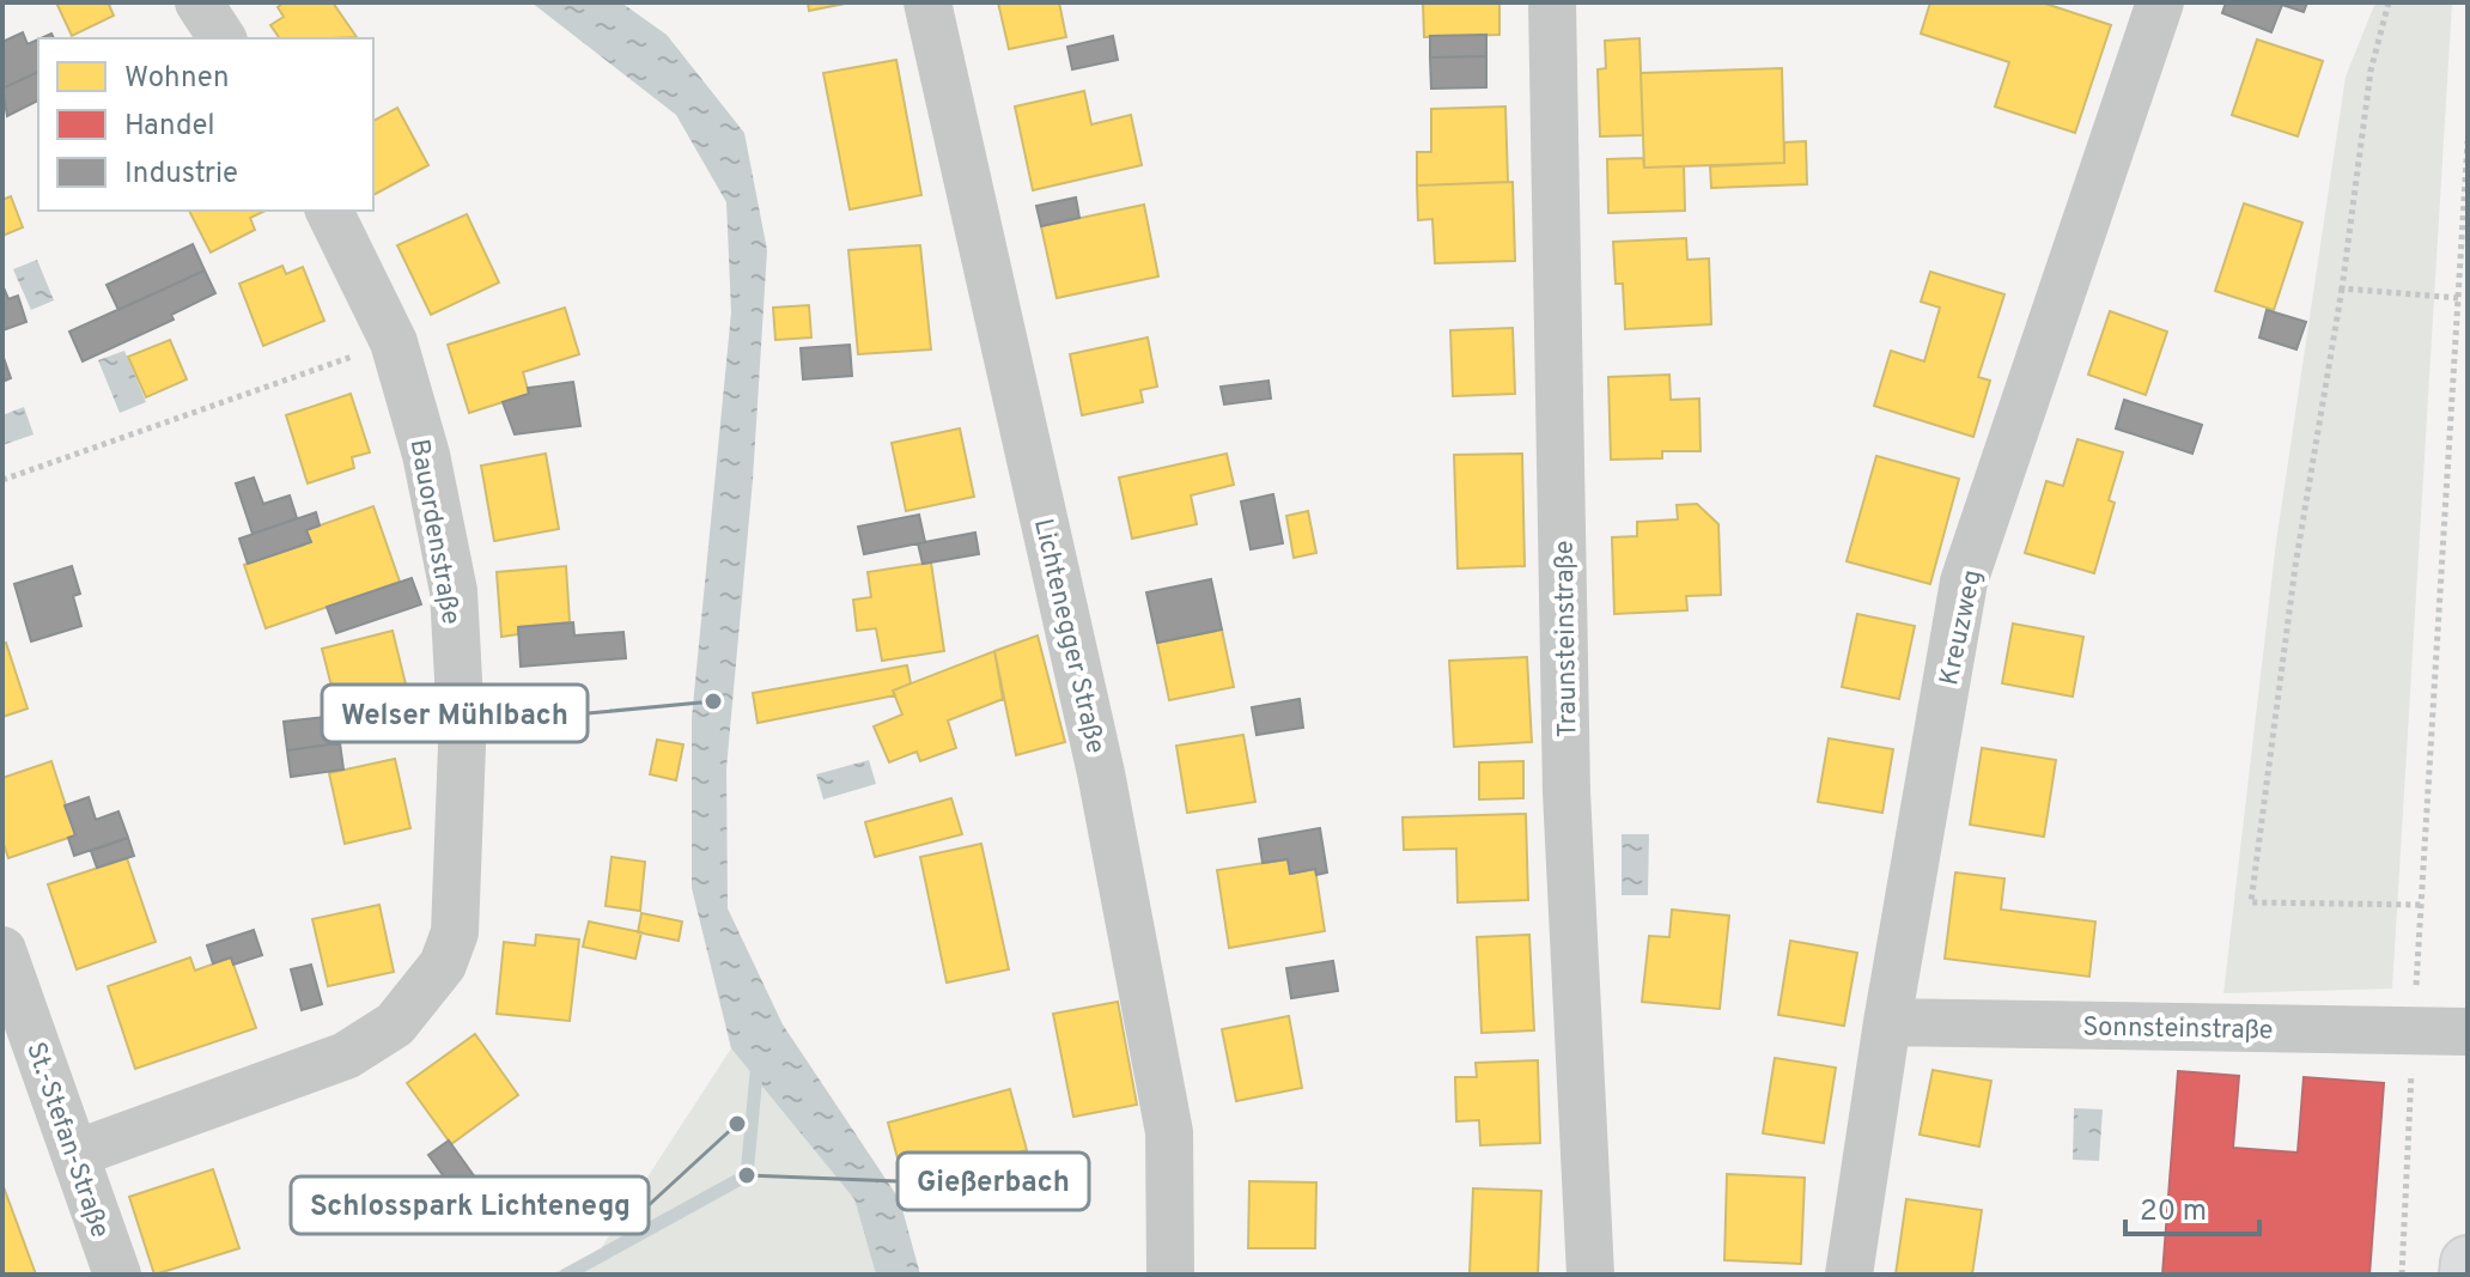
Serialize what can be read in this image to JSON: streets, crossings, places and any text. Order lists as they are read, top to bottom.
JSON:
{
  "streets": {
    "street": [
      "Bauordenstraße",
      "Kreuzweg",
      "Lichtenegger Straße",
      "Traunsteinstraße",
      "Sonnsteinstraße",
      "St.-Stefan-Straße"
    ]
  },
  "crossings": [
    ["Bauordenstraße", "St.-Stefan-Straße"],
    ["Kreuzweg", "Sonnsteinstraße"]
  ],
  "places": ["Welser Mühlbach", "Schlosspark Lichtenegg", "Gießerbach"],
  "legend": ["Wohnen", "Handel", "Industrie"],
  "scale_bar": "20 m"
}
